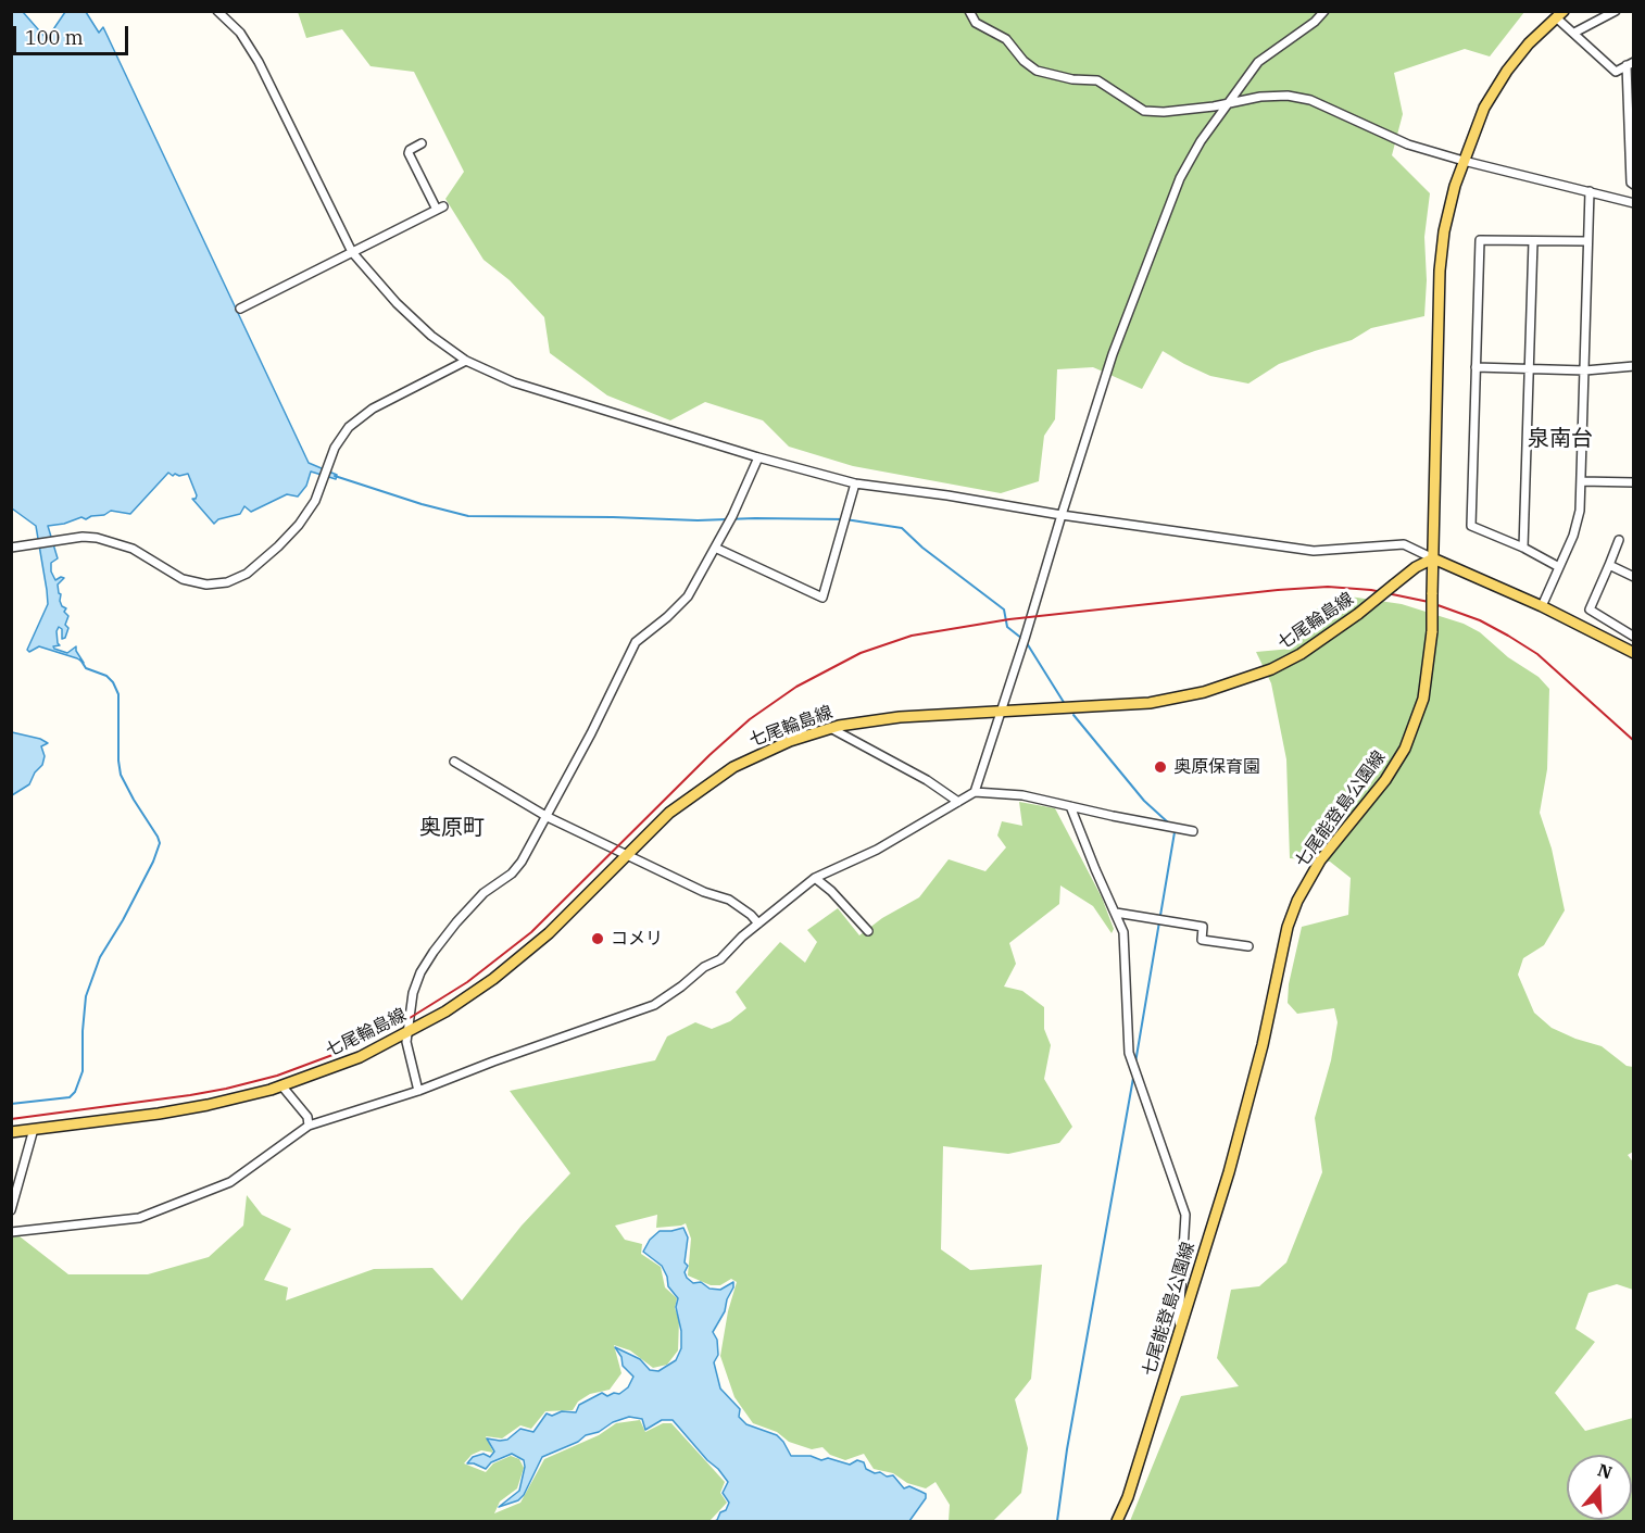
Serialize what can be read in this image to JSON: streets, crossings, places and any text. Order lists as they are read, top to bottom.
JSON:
{
  "streets": {
    "main road": ["七尾輪島線", "七尾能登島公園線"]
  },
  "crossings": [
    ["七尾輪島線", "七尾能登島公園線"]
  ],
  "districts": ["泉南台", "奥原町"],
  "places": ["奥原保育園", "コメリ"],
  "scale_bar": "100 m",
  "north": "top"
}
